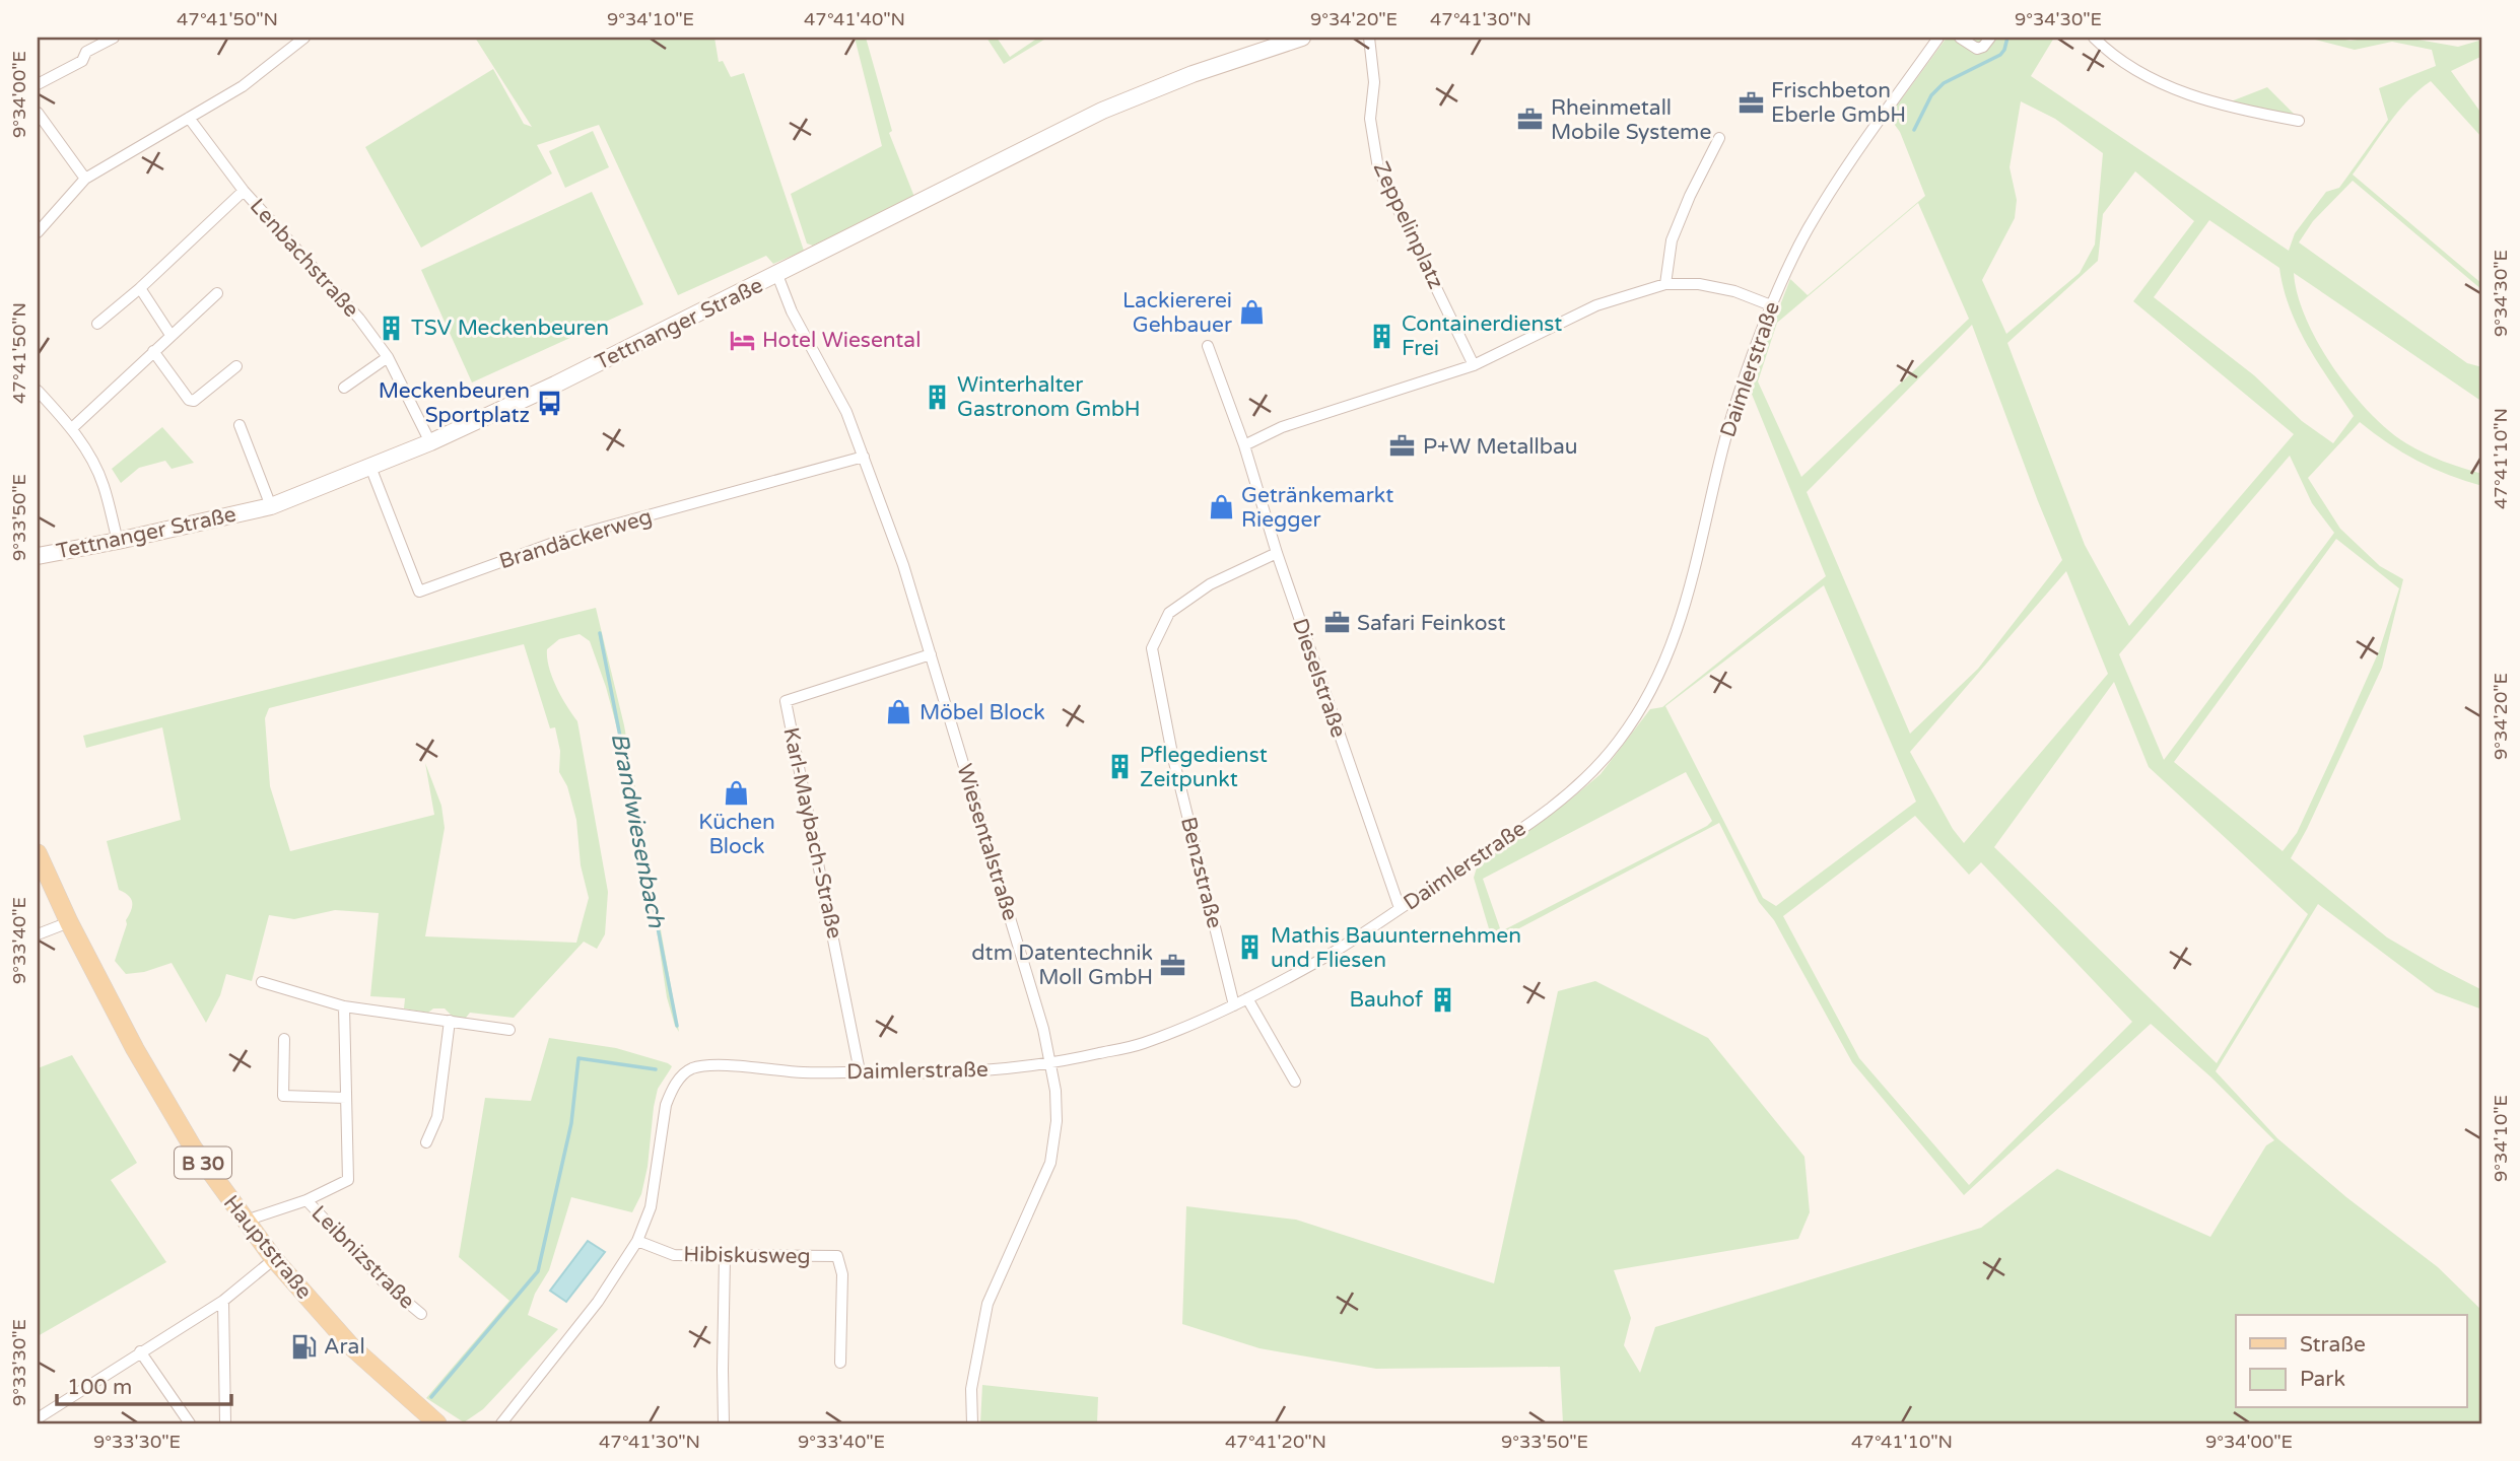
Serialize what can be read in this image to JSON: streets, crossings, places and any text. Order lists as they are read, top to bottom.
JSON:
{
  "streets": {
    "main road": ["Tettnanger Straße", "B 30", "Hauptstraße"],
    "street": [
      "Zeppelinplatz",
      "Lenbachstraße",
      "Daimlerstraße",
      "Brandäckerweg",
      "Dieselstraße",
      "Karl-Maybach-Straße",
      "Wiesentalstraße",
      "Benzstraße",
      "Hibiskusweg",
      "Leibnizstraße"
    ]
  },
  "crossings": [
    ["Lenbachstraße", "Tettnanger Straße"],
    ["Tettnanger Straße", "Brandäckerweg"],
    ["Tettnanger Straße", "Wiesentalstraße"],
    ["Daimlerstraße", "Dieselstraße"],
    ["Daimlerstraße", "Karl-Maybach-Straße"],
    ["Daimlerstraße", "Wiesentalstraße"],
    ["Daimlerstraße", "Benzstraße"],
    ["Daimlerstraße", "Hibiskusweg"],
    ["Brandäckerweg", "Wiesentalstraße"],
    ["Dieselstraße", "Benzstraße"],
    ["Karl-Maybach-Straße", "Wiesentalstraße"]
  ],
  "water": ["Brandwiesenbach"],
  "places": {
    "office": [
      "Frischbeton Eberle GmbH",
      "Rheinmetall Mobile Systeme",
      "P+W Metallbau",
      "Safari Feinkost",
      "dtm Datentechnik Moll GmbH"
    ],
    "shop": [
      "Lackiererei Gehbauer",
      "Getränkemarkt Riegger",
      "Möbel Block",
      "Küchen Block"
    ],
    "building": [
      "TSV Meckenbeuren",
      "Containerdienst Frei",
      "Winterhalter Gastronom GmbH",
      "Pflegedienst Zeitpunkt",
      "Mathis Bauunternehmen und Fliesen",
      "Bauhof"
    ],
    "hotel": ["Hotel Wiesental"],
    "bus stop": ["Meckenbeuren Sportplatz"],
    "fuel station": ["Aral"]
  },
  "legend": ["Straße", "Park"],
  "scale_bar": "100 m",
  "coordinates": [
    "47°41'50\"N",
    "9°34'10\"E",
    "47°41'40\"N",
    "9°34'20\"E",
    "47°41'30\"N",
    "9°34'30\"E",
    "9°34'00\"E",
    "47°41'10\"N",
    "9°33'50\"E",
    "9°33'40\"E",
    "9°33'30\"E",
    "47°41'20\"N"
  ]
}
